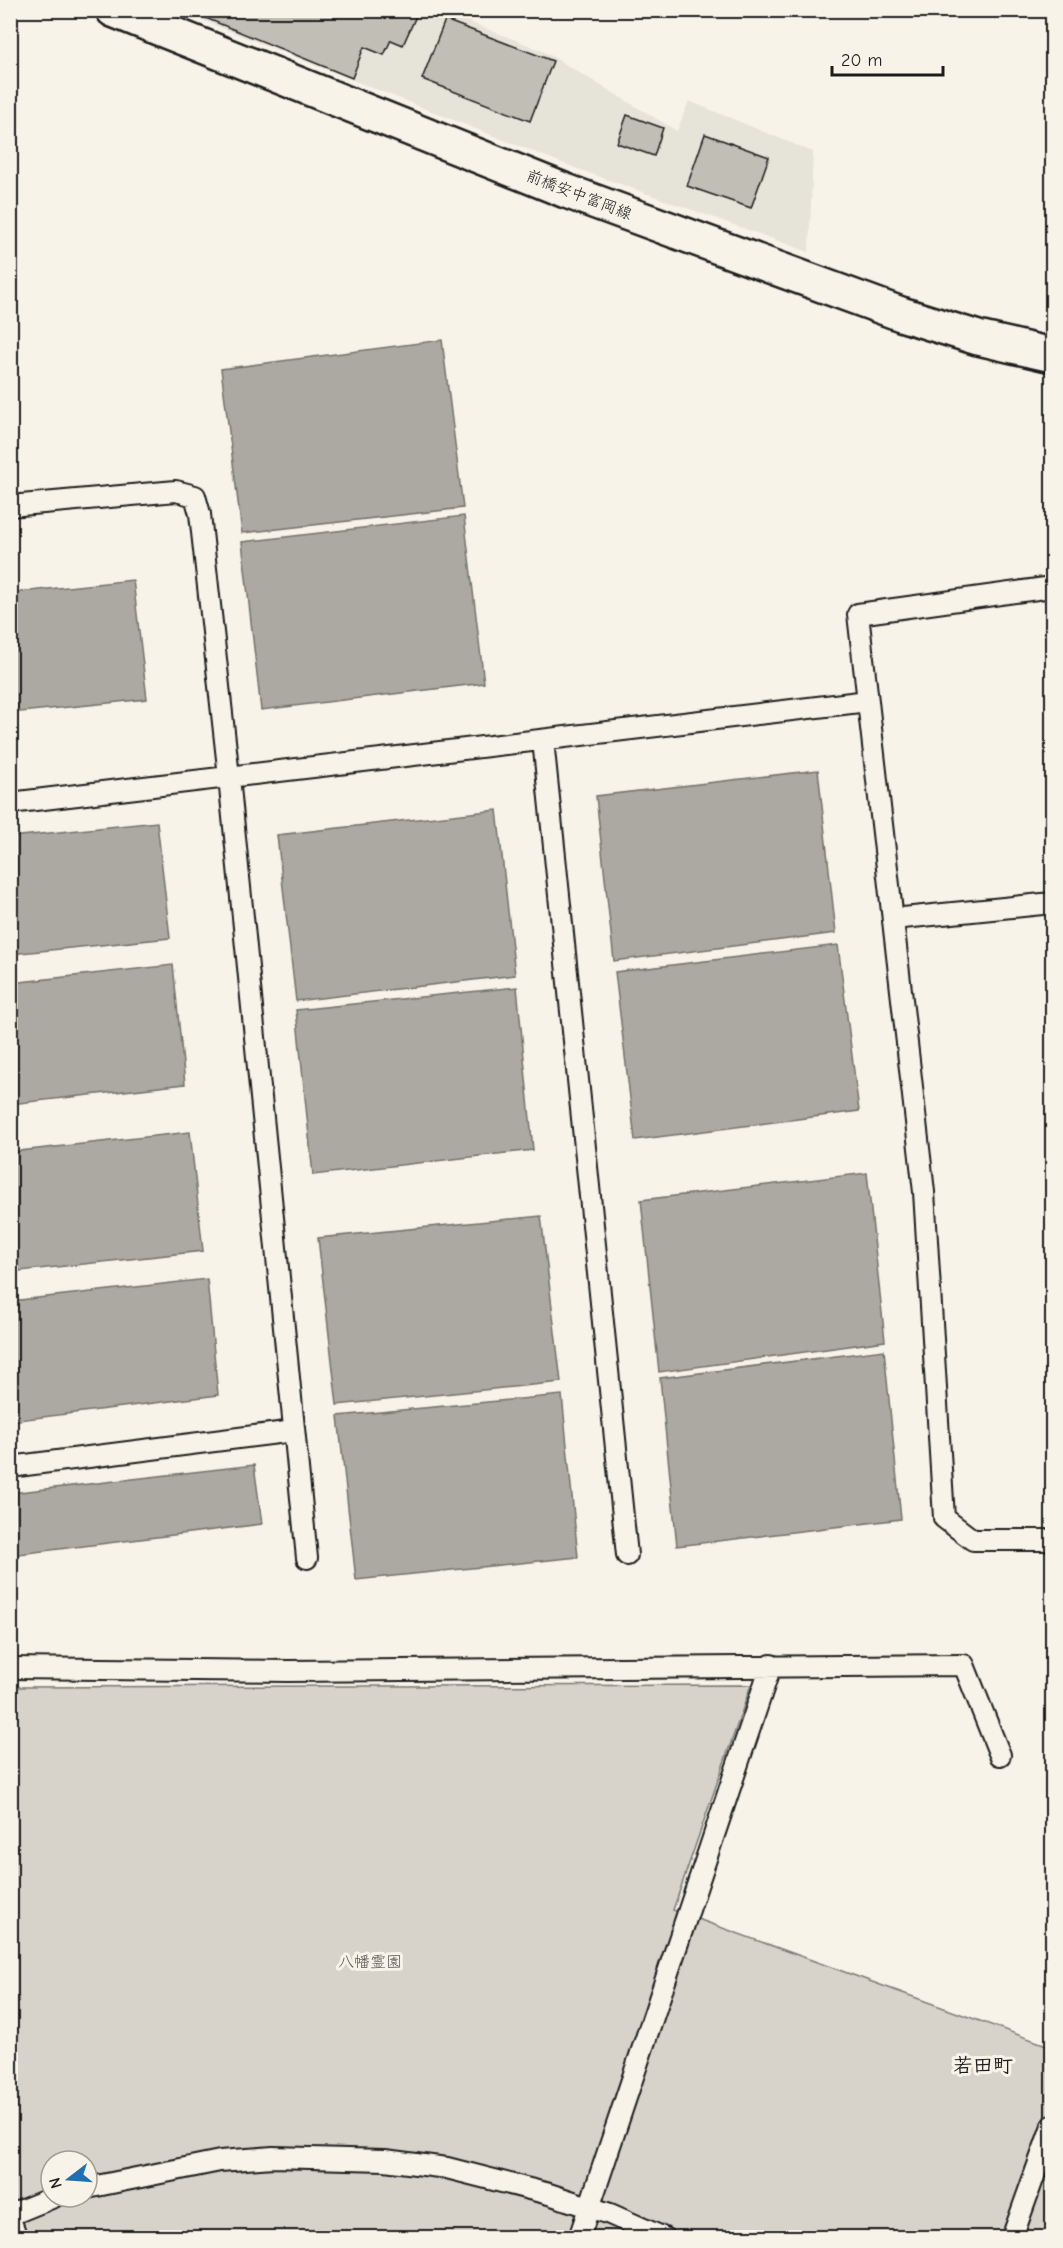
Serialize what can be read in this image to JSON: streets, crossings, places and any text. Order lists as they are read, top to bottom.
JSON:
{
  "streets": {
    "main road": ["前橋安中富岡線"]
  },
  "districts": ["若田町"],
  "parks": ["八幡霊園"],
  "scale_bar": "20 m",
  "north": "left"
}
